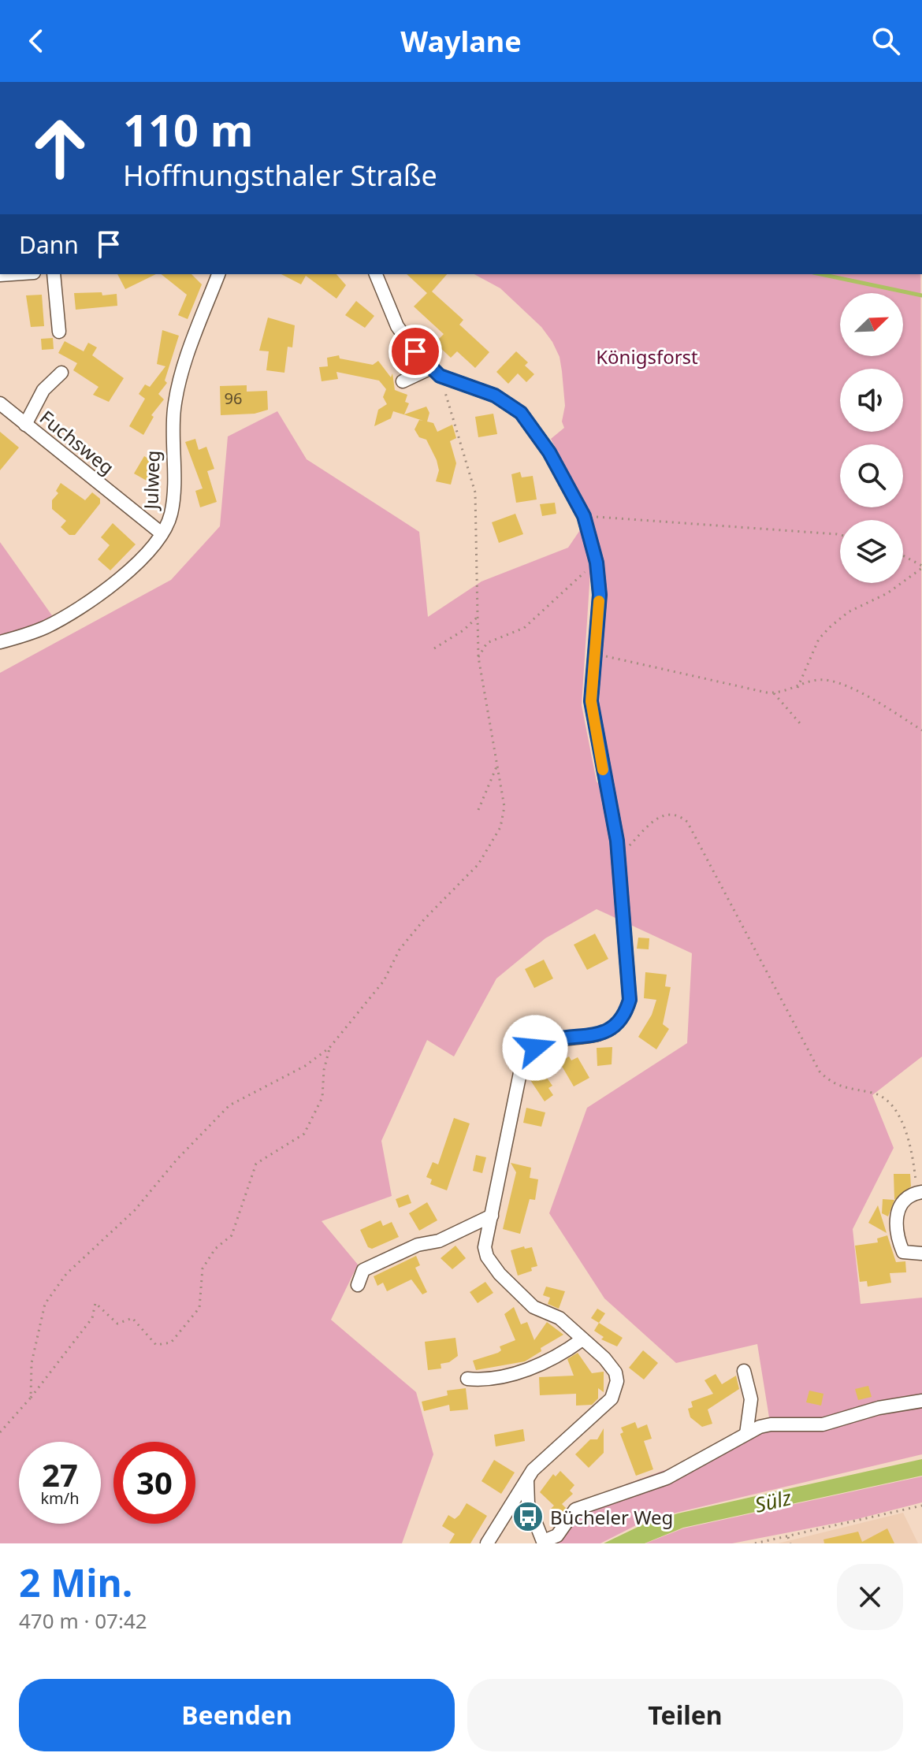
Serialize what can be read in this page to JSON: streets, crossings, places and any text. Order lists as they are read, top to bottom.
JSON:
{
  "streets": {
    "street": ["Fuchsweg", "Julweg"]
  },
  "crossings": [
    ["Fuchsweg", "Julweg"]
  ],
  "water": ["Sülz"],
  "parks": ["Königsforst"],
  "places": {
    "bus stop": ["Bücheler Weg"]
  },
  "house_numbers": ["96"],
  "north": "top right",
  "page": {
    "header": "Waylane",
    "turn": ["110 m", "Hoffnungsthaler Straße"],
    "then": "Dann",
    "speed": "27 km/h",
    "limit": "30",
    "heading": ["2 Min.", "470 m · 07:42"],
    "buttons": ["Beenden", "Teilen"]
  }
}
